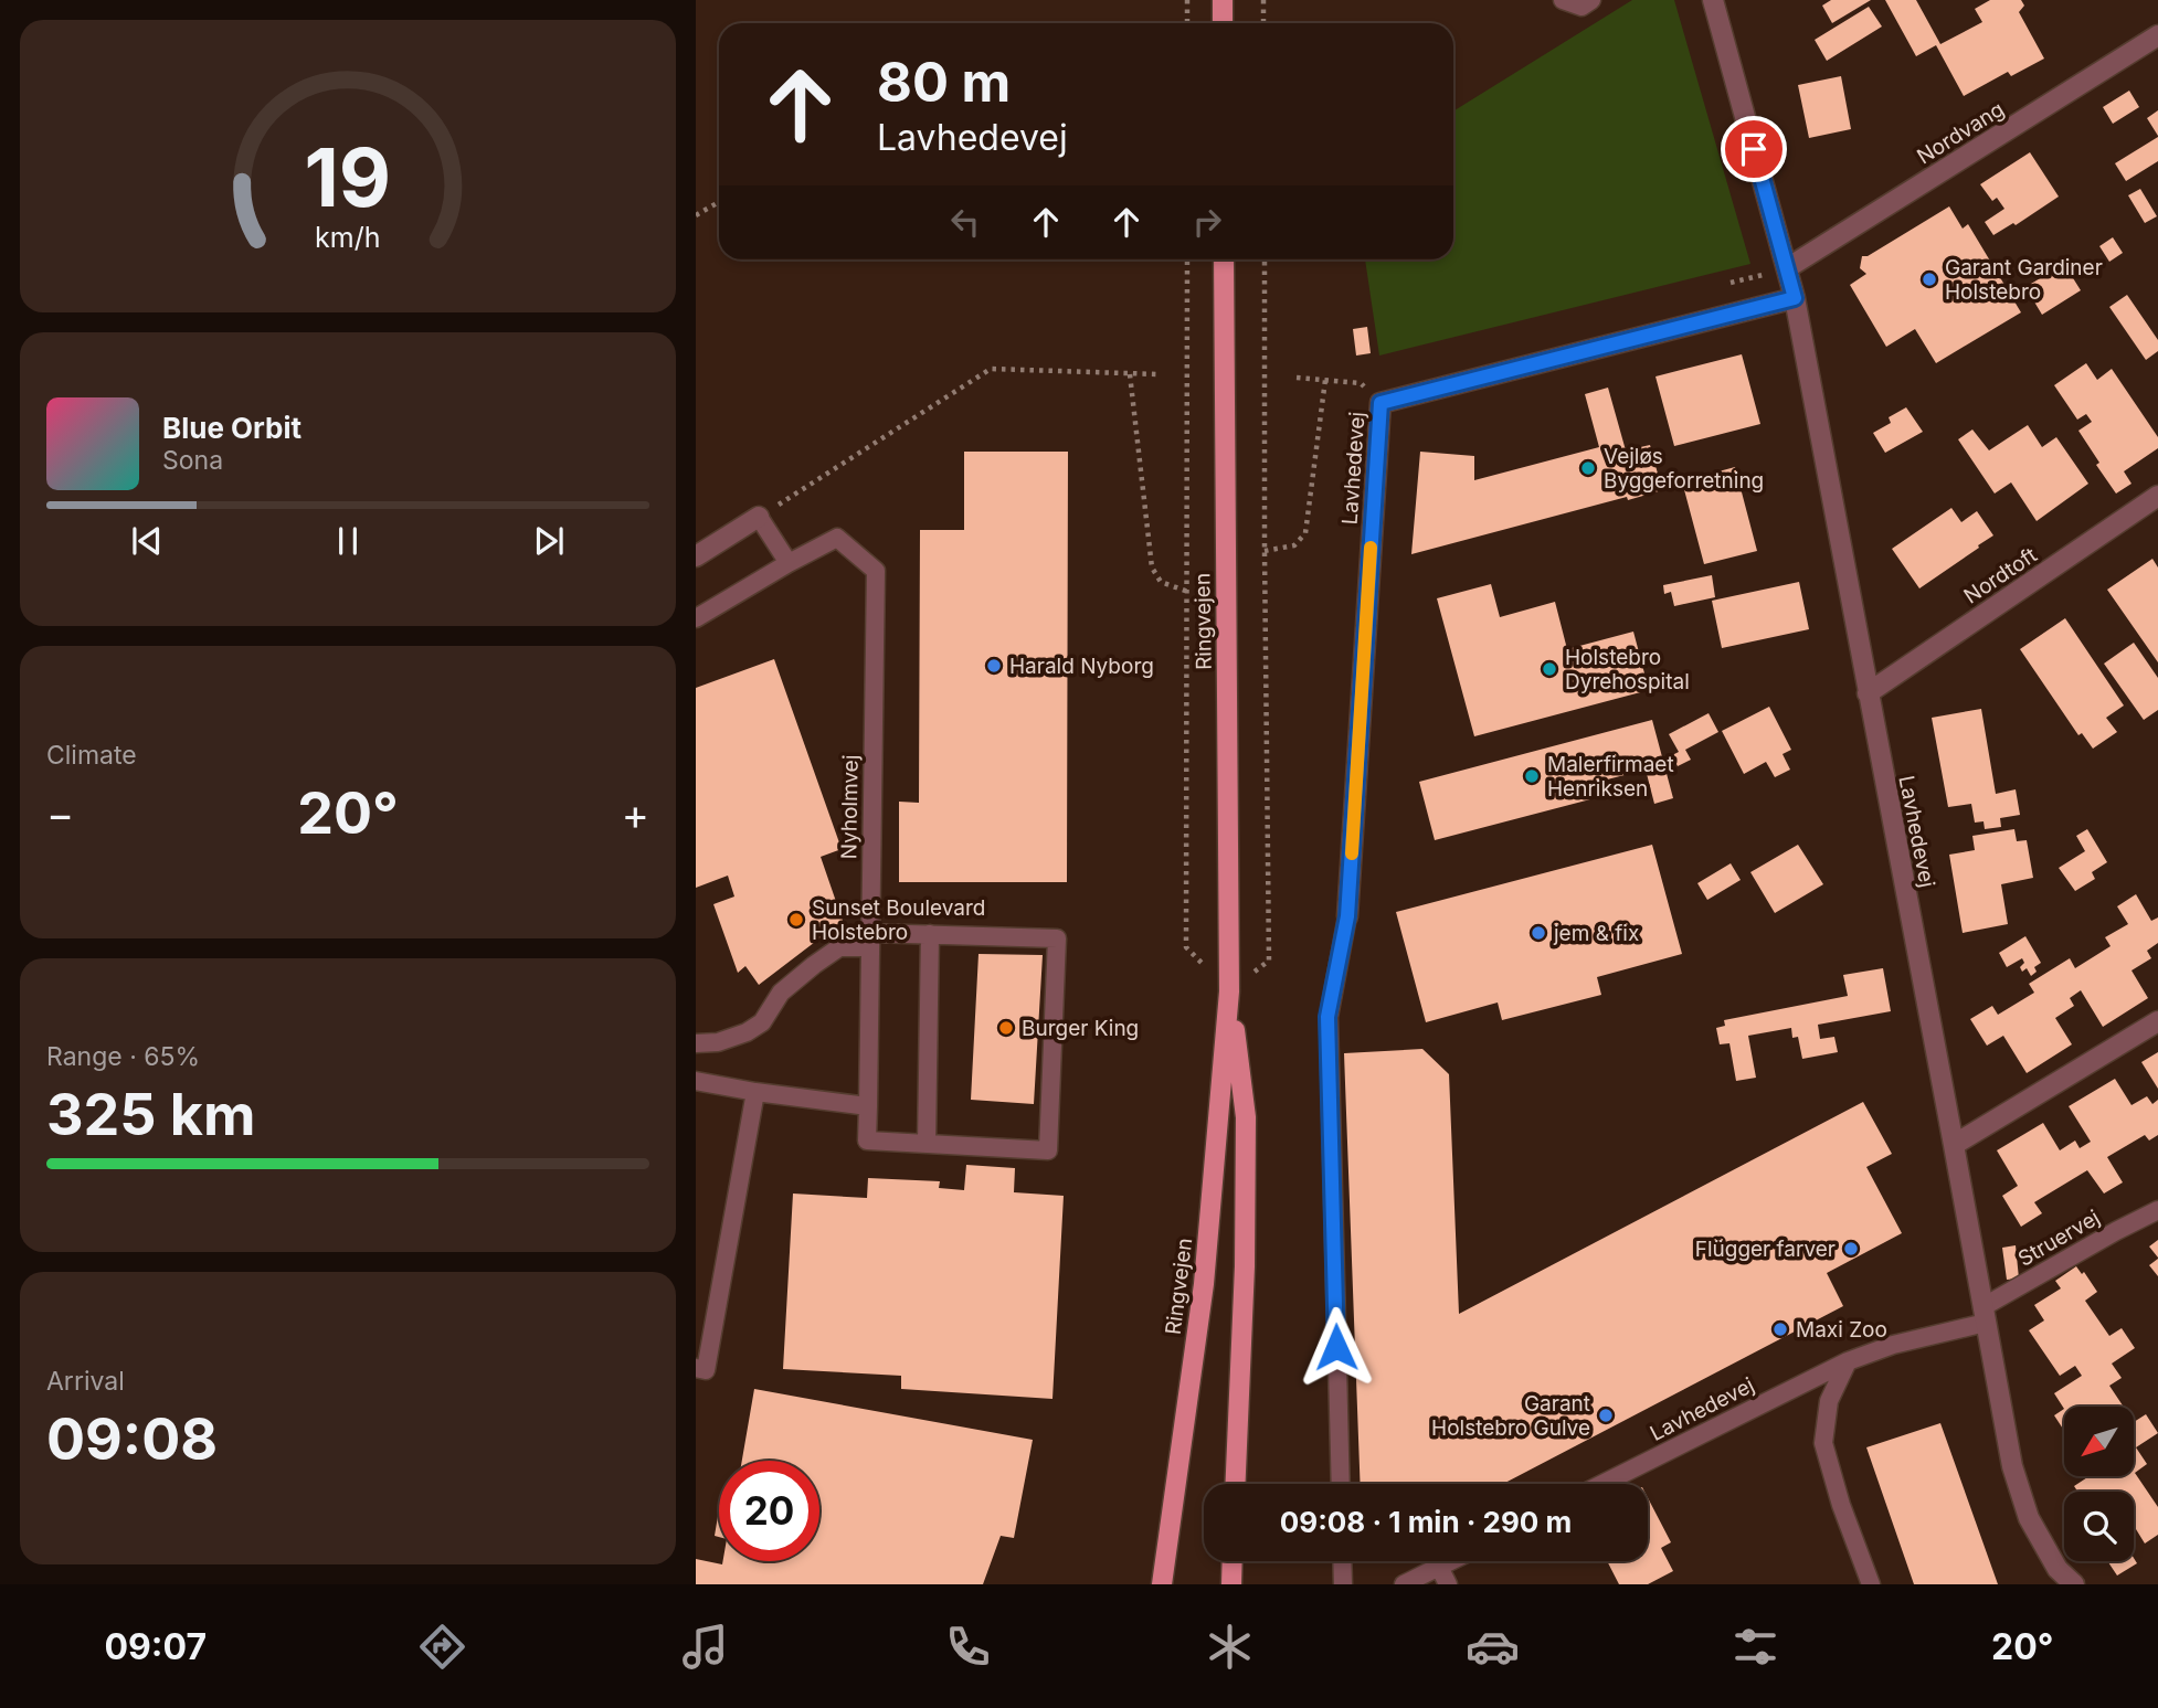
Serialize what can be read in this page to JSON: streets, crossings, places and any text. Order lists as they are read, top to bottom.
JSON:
{
  "streets": {
    "main road": ["Ringvejen"],
    "street": ["Nordvang", "Lavhedevej", "Nordtoft"],
    "lane": ["Nyholmvej", "Struervej"]
  },
  "crossings": [
    ["Nordvang", "Lavhedevej"],
    ["Lavhedevej", "Nordtoft"],
    ["Lavhedevej", "Struervej"]
  ],
  "places": [
    "Garant Gardiner Holstebro",
    "Vejløs Byggeforretning",
    "Harald Nyborg",
    "Holstebro Dyrehospital",
    "Malerfirmaet Henriksen",
    "Sunset Boulevard Holstebro",
    "jem & fix",
    "Burger King",
    "Flügger farver",
    "Maxi Zoo",
    "Garant Holstebro Gulve"
  ],
  "north": "bottom left",
  "page": {
    "turn": ["80 m", "Lavhedevej"],
    "song": ["Blue Orbit", "Sona"],
    "tile": [
      "Climate",
      ["Range · 65%", "325 km"],
      ["Arrival", "09:08"]
    ],
    "heat": ["−", "20°", "+"],
    "limit": "20",
    "trip": "09:08 · 1 min · 290 m",
    "tabs": ["09:07", "20°"],
    "gauge": ["19", "km/h"]
  }
}
